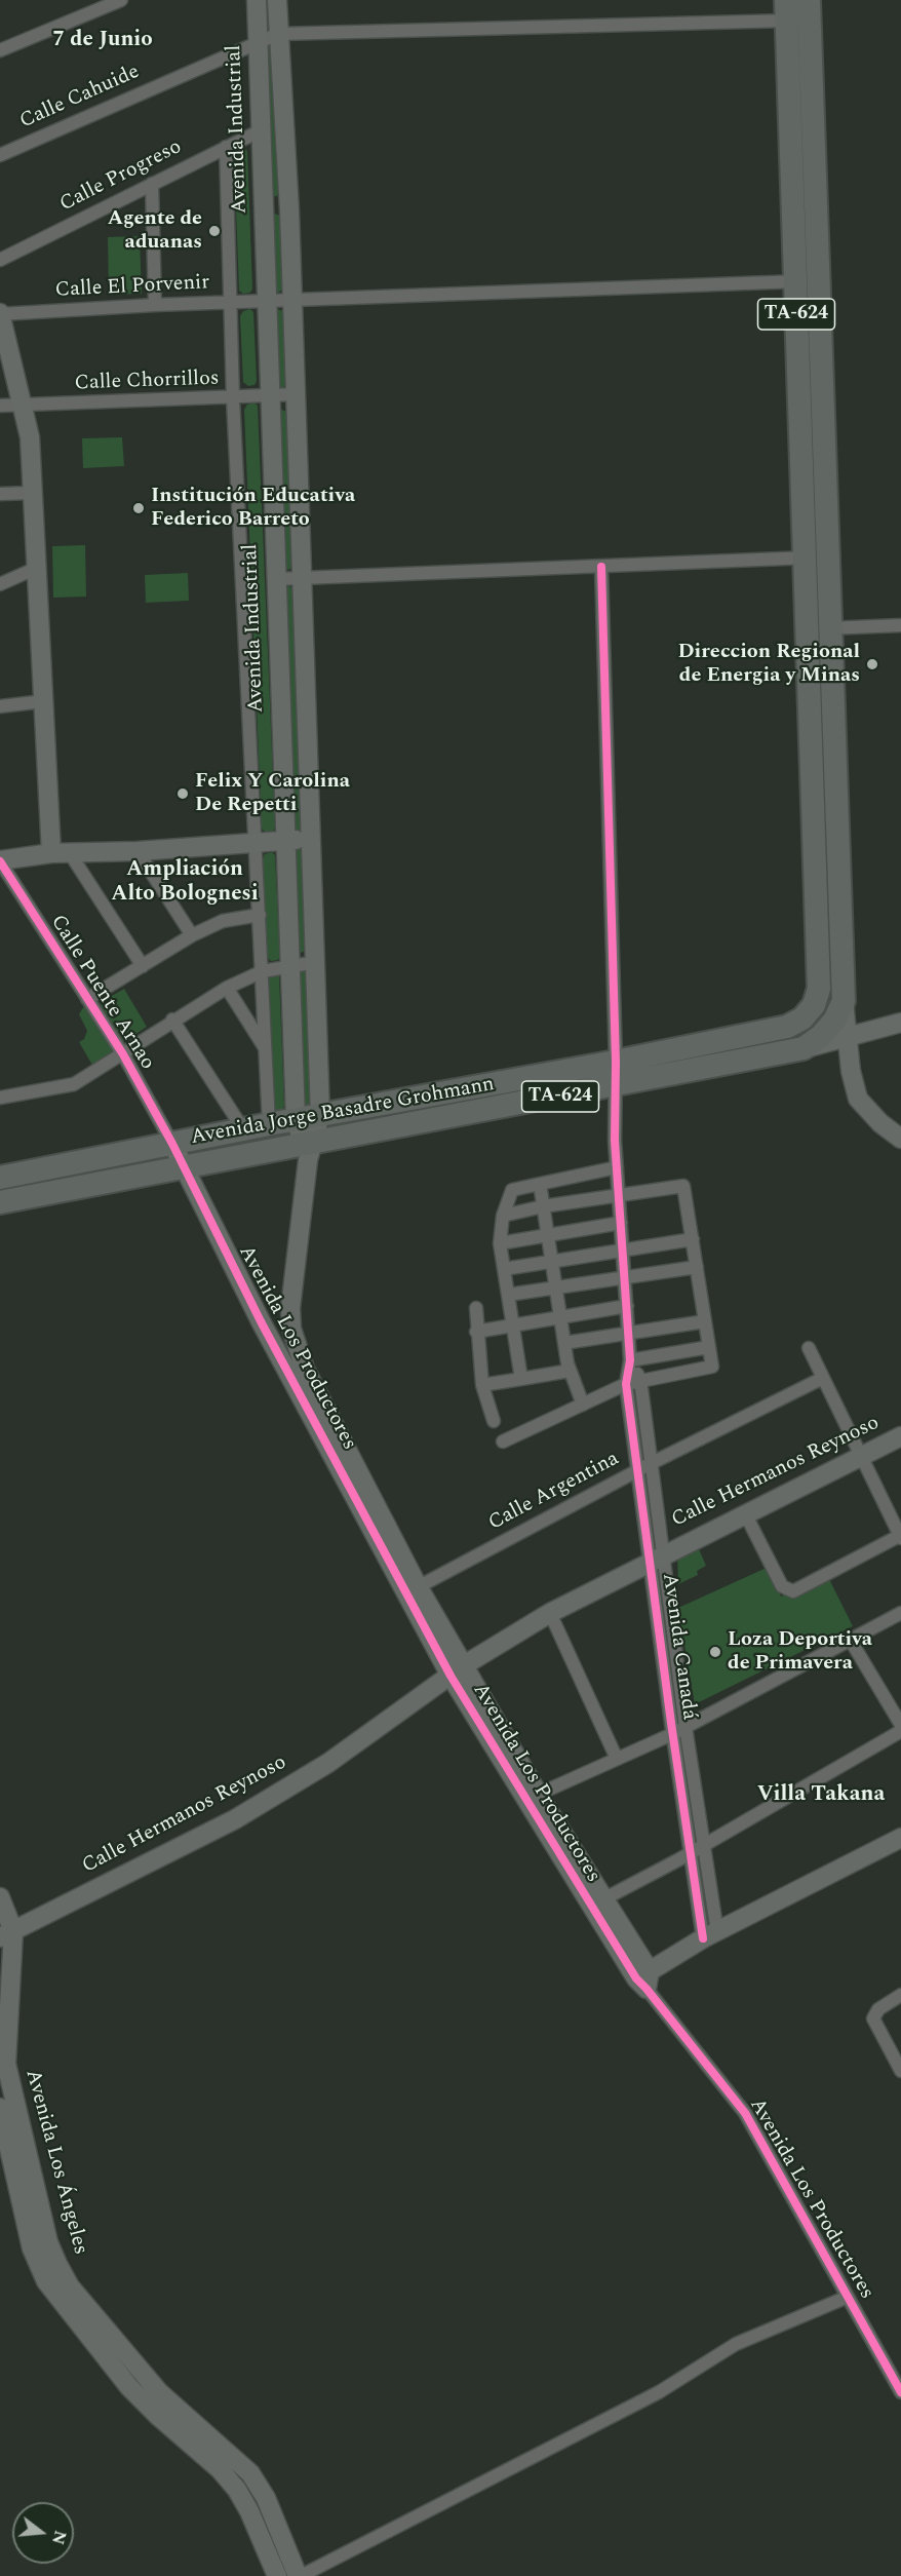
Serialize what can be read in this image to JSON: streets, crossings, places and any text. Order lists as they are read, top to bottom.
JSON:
{
  "streets": {
    "highway": ["TA-624", "Avenida Jorge Basadre Grohmann"],
    "street": [
      "Calle Cahuide",
      "Avenida Industrial",
      "Calle Progreso",
      "Calle El Porvenir",
      "Calle Chorrillos",
      "Calle Puente Arnao",
      "Avenida Los Productores",
      "Calle Hermanos Reynoso",
      "Calle Argentina",
      "Avenida Canadá",
      "Avenida Los Ángeles"
    ]
  },
  "crossings": [
    ["Calle Cahuide", "Avenida Industrial"],
    ["Avenida Industrial", "Calle Progreso"],
    ["Avenida Industrial", "Calle El Porvenir"],
    ["Avenida Industrial", "Calle Chorrillos"],
    ["Avenida Industrial", "Avenida Jorge Basadre Grohmann"],
    ["Avenida Industrial", "Avenida Los Productores"],
    ["Calle El Porvenir", "Avenida Jorge Basadre Grohmann"],
    ["Calle Puente Arnao", "Avenida Jorge Basadre Grohmann"],
    ["Calle Puente Arnao", "Avenida Los Productores"],
    ["Avenida Jorge Basadre Grohmann", "Avenida Los Productores"],
    ["Avenida Los Productores", "Calle Hermanos Reynoso"],
    ["Avenida Los Productores", "Calle Argentina"],
    ["Calle Hermanos Reynoso", "Avenida Canadá"],
    ["Calle Hermanos Reynoso", "Avenida Los Ángeles"],
    ["Calle Argentina", "Avenida Canadá"]
  ],
  "districts": ["7 de Junio", "Ampliación Alto Bolognesi", "Villa Takana"],
  "places": [
    "Agente de aduanas",
    "Institución Educativa Federico Barreto",
    "Direccion Regional de Energia y Minas",
    "Felix Y Carolina De Repetti",
    "Loza Deportiva de Primavera"
  ],
  "north": "right"
}
